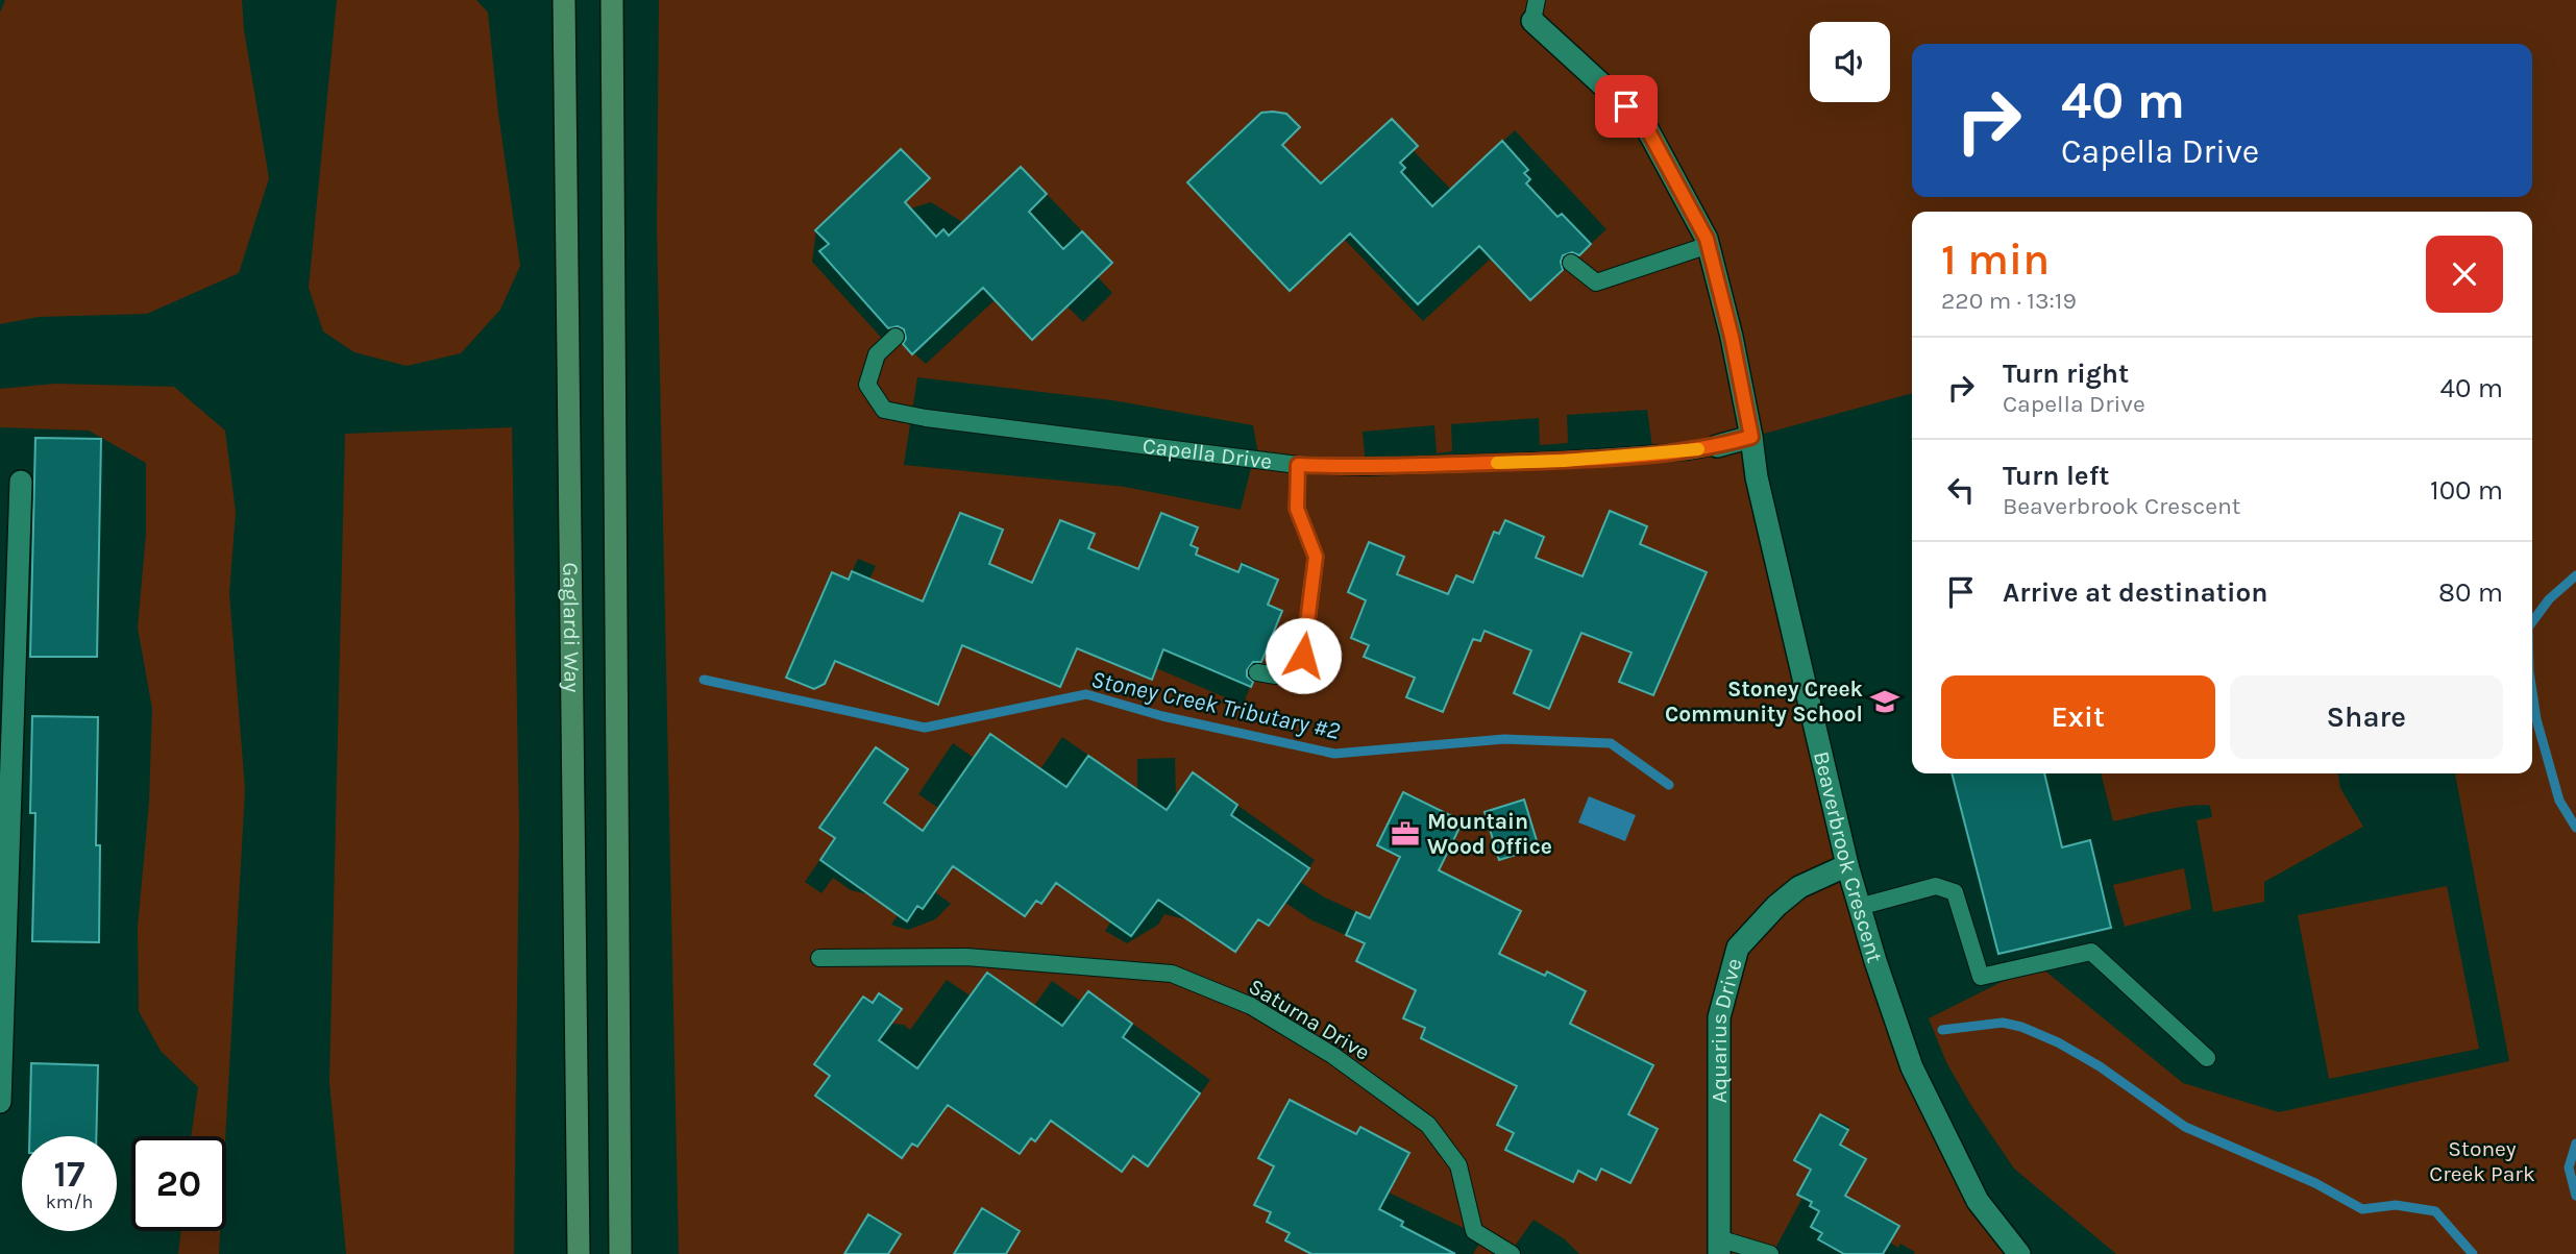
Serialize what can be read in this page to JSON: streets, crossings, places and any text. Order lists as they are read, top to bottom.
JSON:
{
  "streets": {
    "main road": ["Gaglardi Way"],
    "street": ["Capella Drive", "Beaverbrook Crescent", "Aquarius Drive"],
    "lane": ["Saturna Drive"]
  },
  "crossings": [
    ["Capella Drive", "Beaverbrook Crescent"],
    ["Beaverbrook Crescent", "Aquarius Drive"]
  ],
  "water": ["Stoney Creek Tributary #2"],
  "parks": ["Stoney Creek Park"],
  "places": {
    "school or university": ["Stoney Creek Community School"],
    "office": ["Mountain Wood Office"]
  },
  "page": {
    "turn": ["40 m", "Capella Drive"],
    "heading": ["1 min", "220 m · 13:19"],
    "list": [
      {
        "name": "Turn right",
        "note": "Capella Drive",
        "value": "40 m"
      },
      {
        "name": "Turn left",
        "note": "Beaverbrook Crescent",
        "value": "100 m"
      },
      {
        "name": "Arrive at destination",
        "value": "80 m"
      }
    ],
    "buttons": ["Exit", "Share"],
    "speed": "17 km/h",
    "limit": "20"
  }
}
